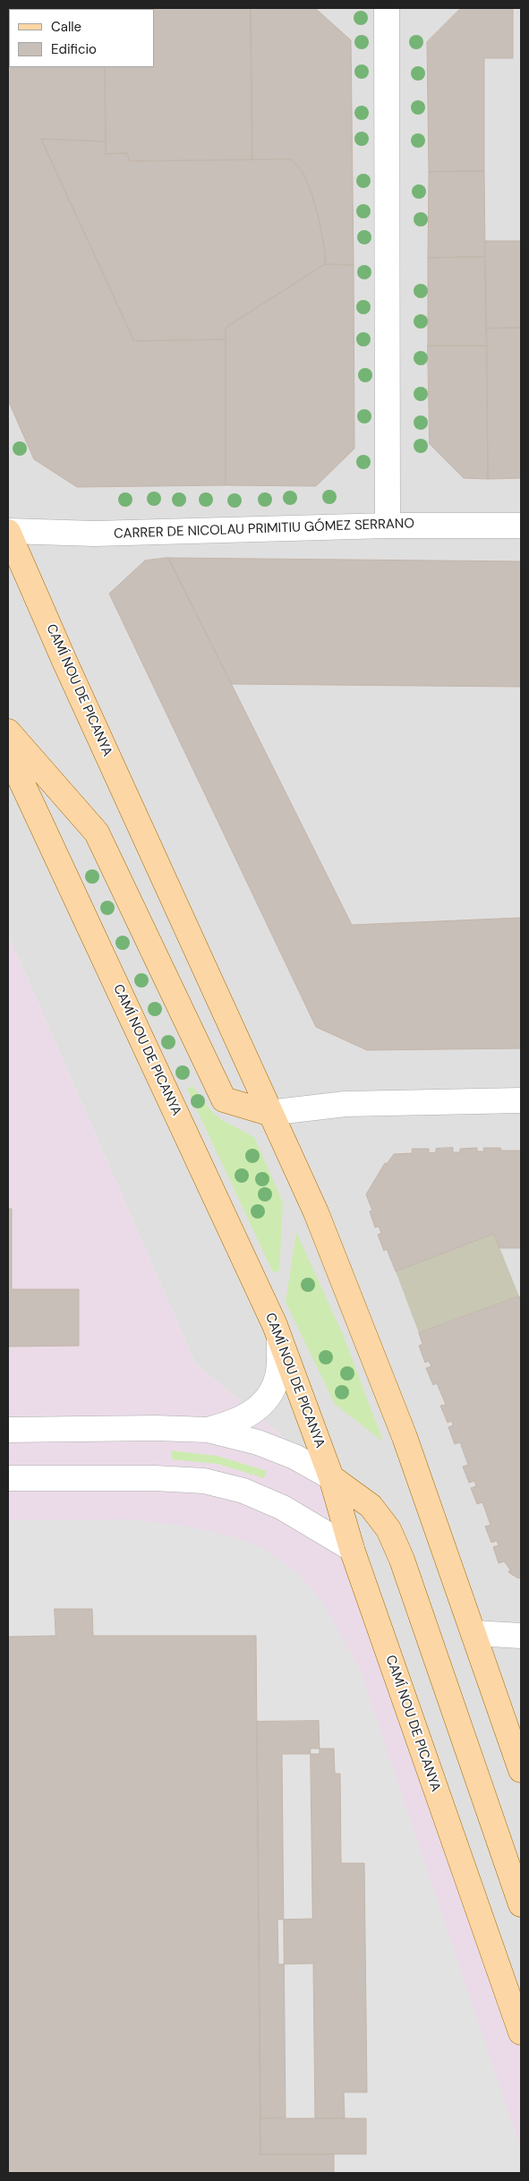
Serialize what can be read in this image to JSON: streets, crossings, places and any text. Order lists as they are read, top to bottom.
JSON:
{
  "streets": {
    "main road": ["CAMÍ NOU DE PICANYA"],
    "street": ["CARRER DE NICOLAU PRIMITIU GÓMEZ SERRANO"]
  },
  "crossings": [
    ["CARRER DE NICOLAU PRIMITIU GÓMEZ SERRANO", "CAMÍ NOU DE PICANYA"]
  ],
  "legend": ["Calle", "Edificio"]
}
